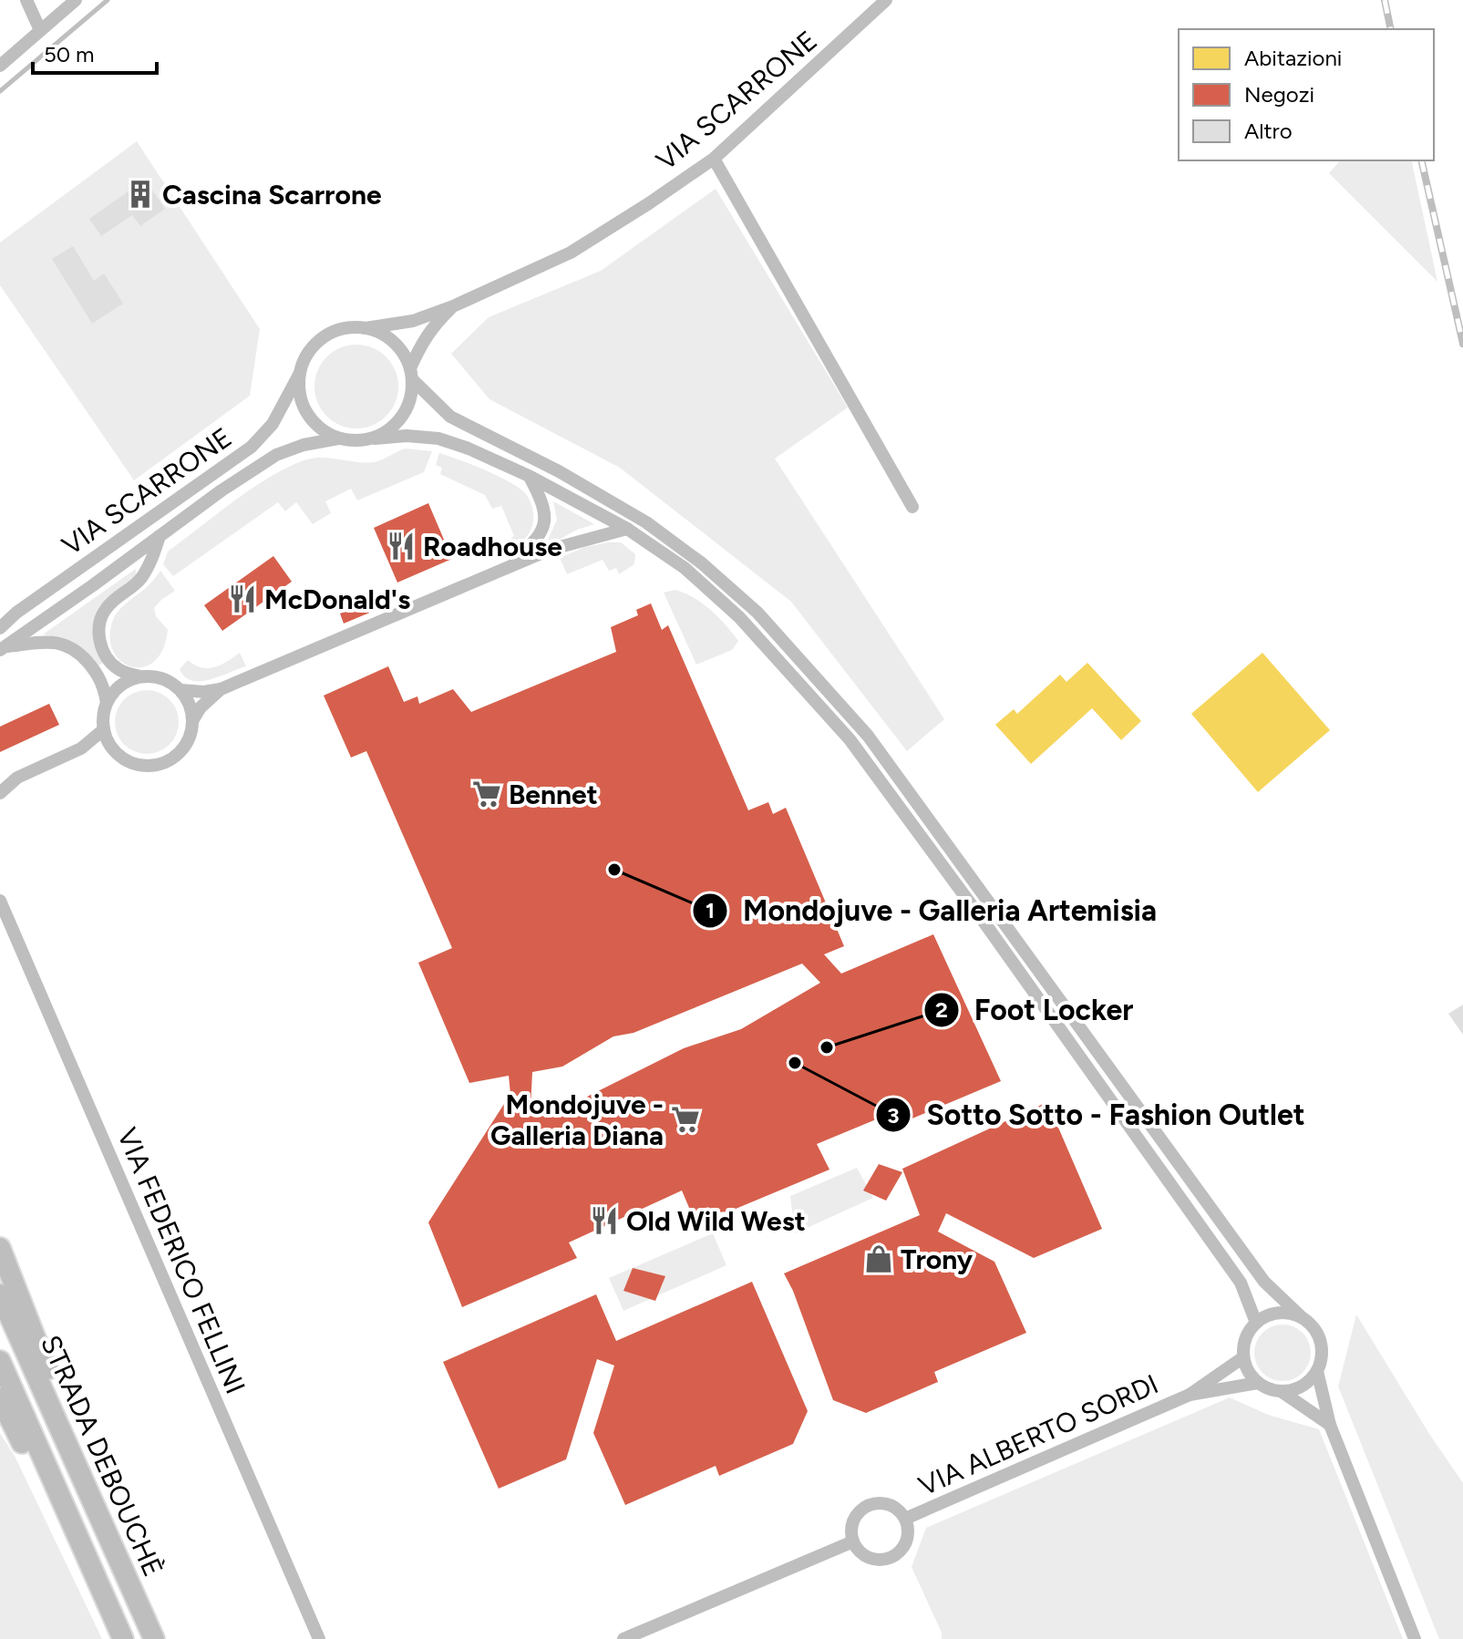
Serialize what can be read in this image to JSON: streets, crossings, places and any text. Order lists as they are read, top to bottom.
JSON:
{
  "streets": {
    "main road": ["STRADA DEBOUCHÈ"],
    "street": ["VIA SCARRONE", "VIA FEDERICO FELLINI", "VIA ALBERTO SORDI"]
  },
  "places": {
    "building": ["Cascina Scarrone"],
    "restaurant": ["Roadhouse", "McDonald's", "Old Wild West"],
    "supermarket": ["Bennet", "Mondojuve - Galleria Diana"],
    "other": ["Mondojuve - Galleria Artemisia", "Foot Locker", "Sotto Sotto - Fashion Outlet"],
    "shop": ["Trony"]
  },
  "legend": ["Abitazioni", "Negozi", "Altro"],
  "scale_bar": "50 m"
}
